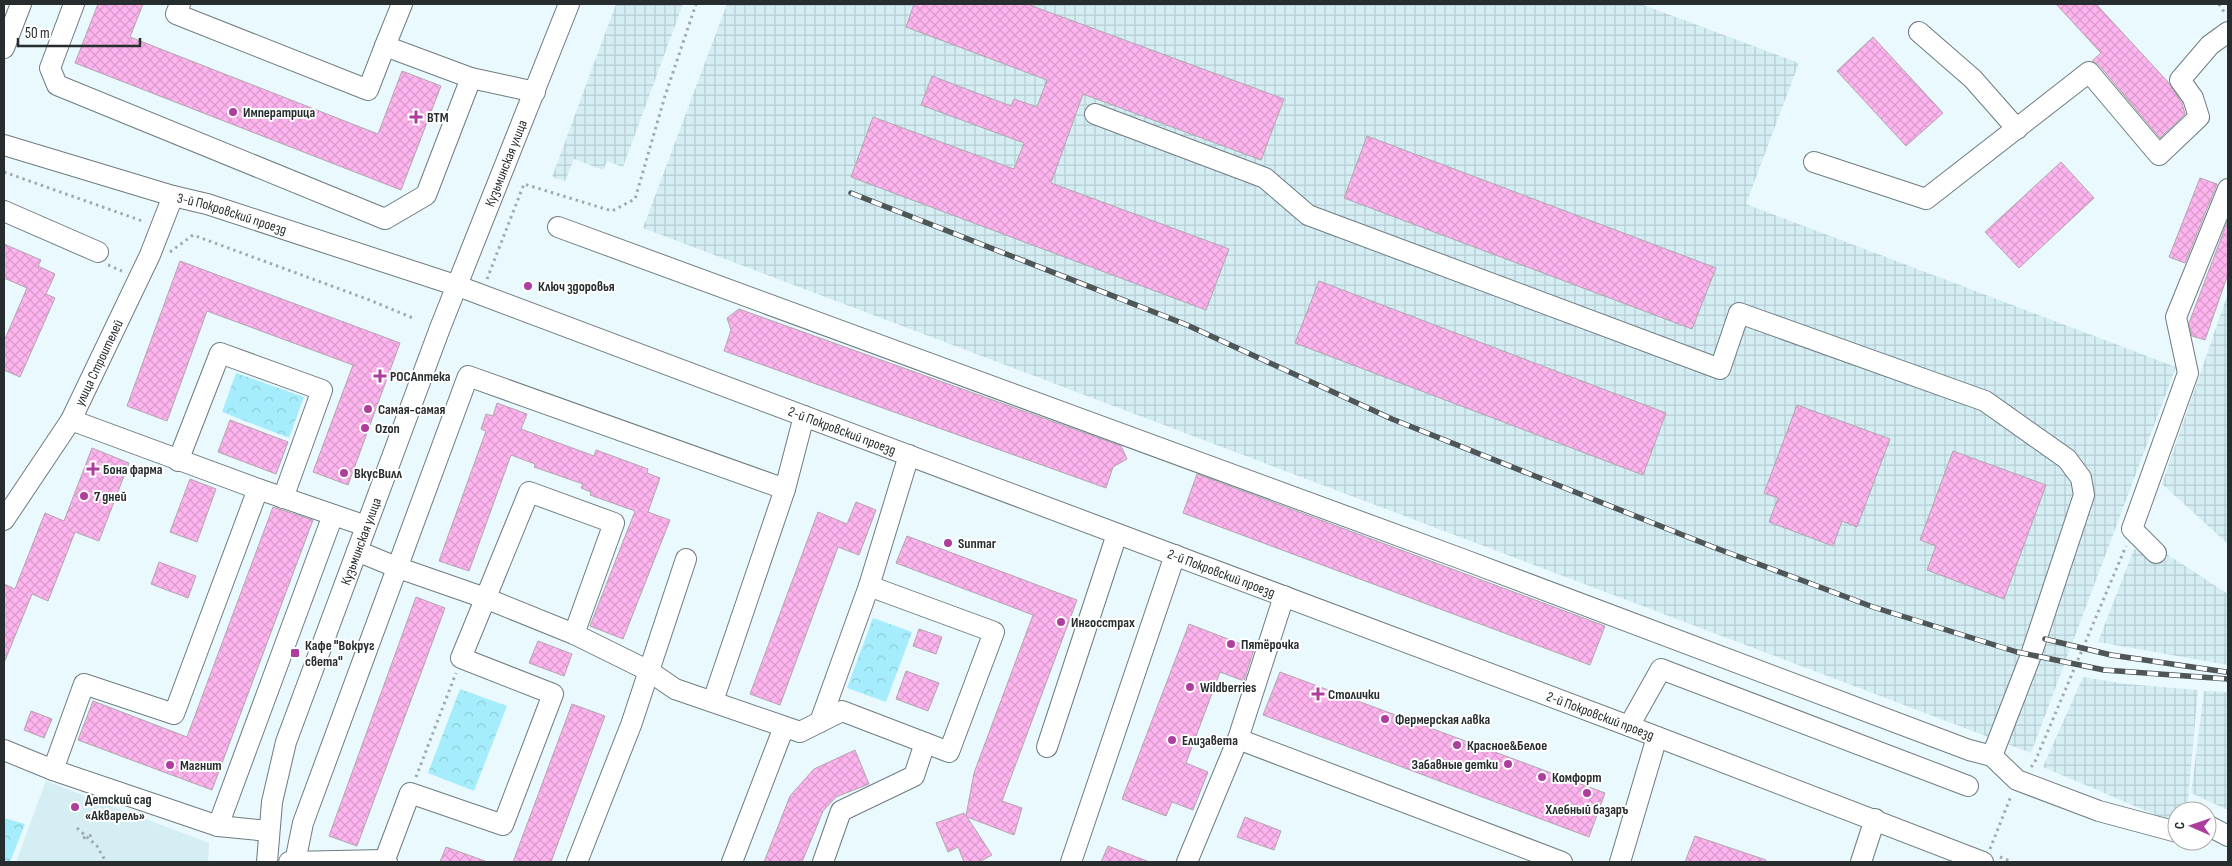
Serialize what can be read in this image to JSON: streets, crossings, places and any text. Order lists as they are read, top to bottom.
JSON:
{
  "streets": {
    "street": [
      "Кузьминская улица",
      "3-й Покровский проезд",
      "улица Строителей",
      "2-й Покровский проезд"
    ]
  },
  "crossings": [
    ["Кузьминская улица", "3-й Покровский проезд"],
    ["Кузьминская улица", "2-й Покровский проезд"],
    ["3-й Покровский проезд", "улица Строителей"],
    ["3-й Покровский проезд", "2-й Покровский проезд"]
  ],
  "places": {
    "other": [
      "Императрица",
      "Ключ здоровья",
      "Самая-самая",
      "Ozon",
      "ВкусВилл",
      "7 дней",
      "Sunmar",
      "Ингосстрах",
      "Пятёрочка",
      "Wildberries",
      "Фермерская лавка",
      "Елизавета",
      "Красное&Белое",
      "Забавные детки",
      "Магнит",
      "Комфорт",
      "Хлебный базаръ",
      "Детский сад «Акварель»"
    ],
    "health": [
      "ВТМ",
      "РОСАптека",
      "Бона фарма",
      "Столички"
    ],
    "transit": ["Кафе \"Вокруг света\""]
  },
  "scale_bar": "50 m",
  "north": "left"
}
